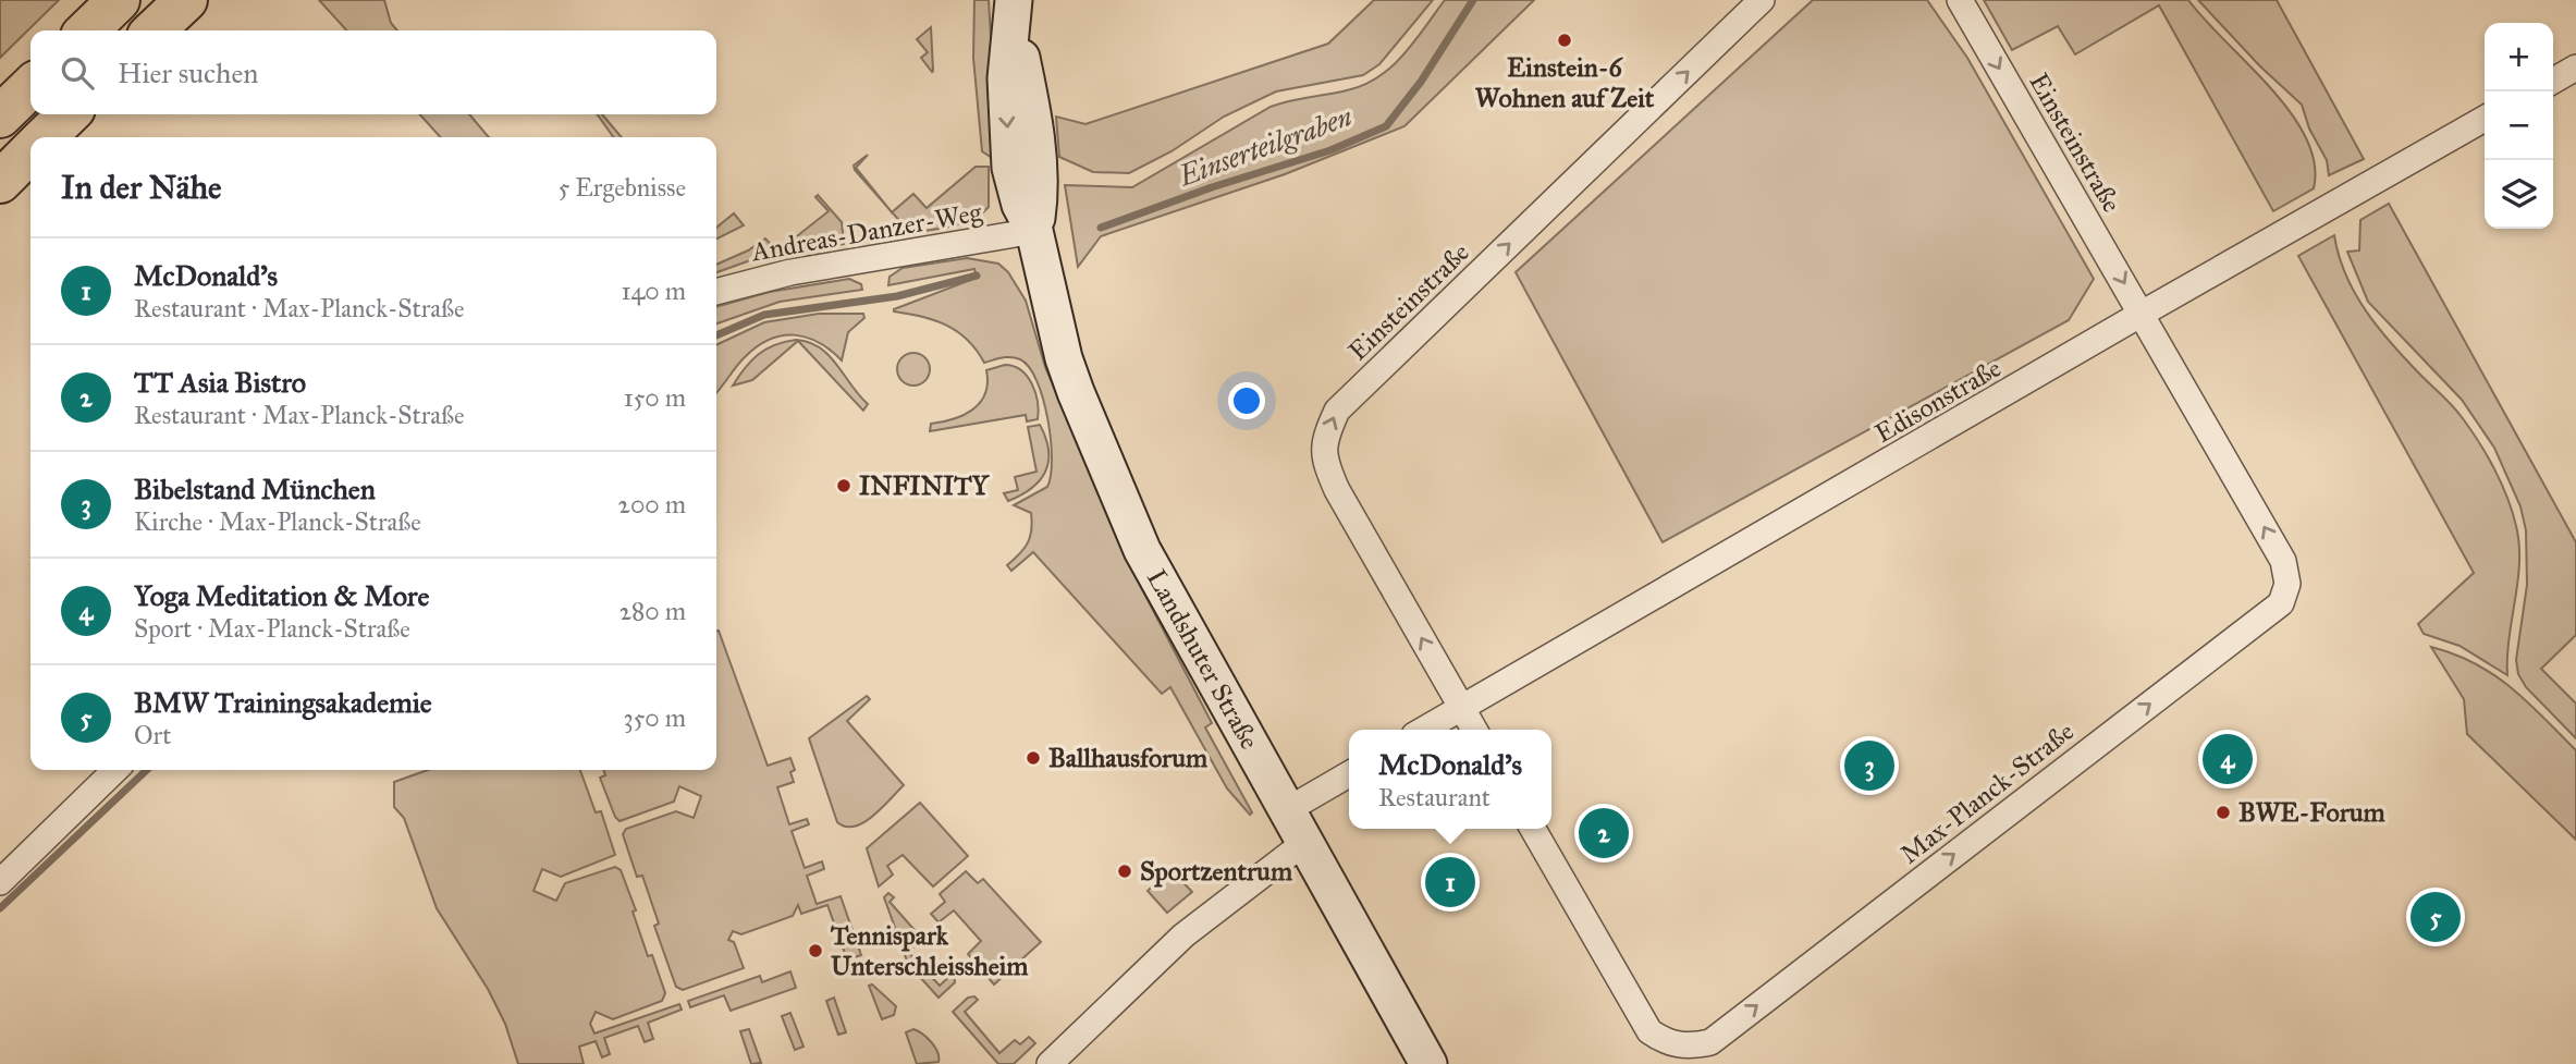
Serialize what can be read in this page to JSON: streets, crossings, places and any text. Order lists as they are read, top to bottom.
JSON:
{
  "streets": {
    "main road": ["Landshuter Straße"],
    "street": [
      "Einsteinstraße",
      "Andreas-Danzer-Weg",
      "Edisonstraße",
      "Max-Planck-Straße"
    ]
  },
  "crossings": [
    ["Einsteinstraße", "Edisonstraße"],
    ["Einsteinstraße", "Max-Planck-Straße"],
    ["Andreas-Danzer-Weg", "Landshuter Straße"],
    ["Edisonstraße", "Max-Planck-Straße"]
  ],
  "water": ["Einserteilgraben"],
  "places": [
    "Einstein-6 Wohnen auf Zeit",
    "INFINITY",
    "Ballhausforum",
    "BWE-Forum",
    "Sportzentrum",
    "Tennispark Unterschleissheim"
  ],
  "page": {
    "map_buttons": ["+", "−"],
    "search": "Hier suchen",
    "heading": ["In der Nähe", "5 Ergebnisse"],
    "list": [
      {
        "mark": "1",
        "name": "McDonald's",
        "note": "Restaurant · Max-Planck-Straße",
        "value": "140 m"
      },
      {
        "mark": "2",
        "name": "TT Asia Bistro",
        "note": "Restaurant · Max-Planck-Straße",
        "value": "150 m"
      },
      {
        "mark": "3",
        "name": "Bibelstand München",
        "note": "Kirche · Max-Planck-Straße",
        "value": "200 m"
      },
      {
        "mark": "4",
        "name": "Yoga Meditation & More",
        "note": "Sport · Max-Planck-Straße",
        "value": "280 m"
      },
      {
        "mark": "5",
        "name": "BMW Trainingsakademie",
        "note": "Ort",
        "value": "350 m"
      }
    ],
    "popup": ["McDonald's", "Restaurant"],
    "pins": [
      "4",
      "3",
      "2",
      "1",
      "5"
    ]
  }
}
